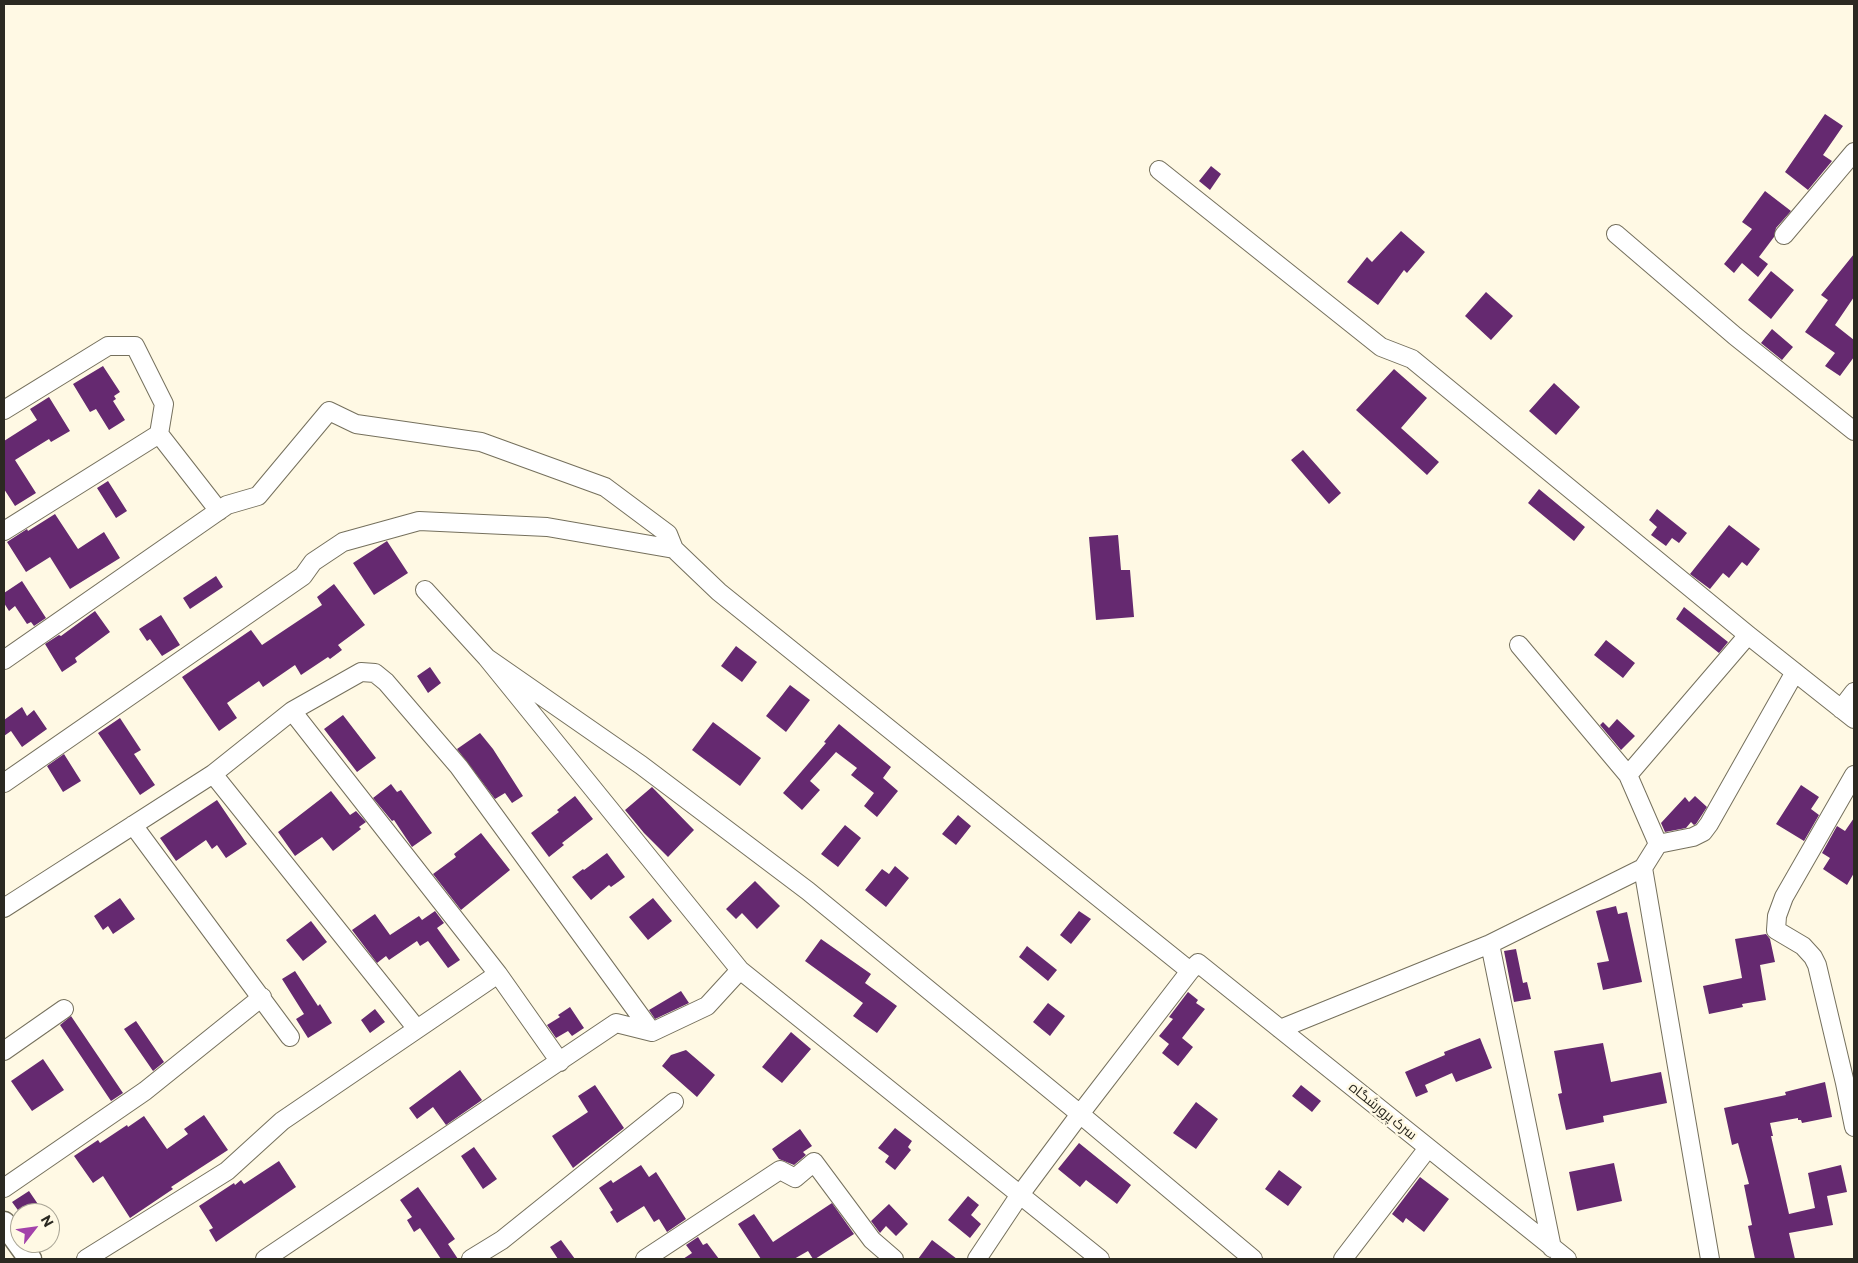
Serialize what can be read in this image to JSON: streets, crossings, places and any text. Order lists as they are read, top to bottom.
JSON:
{
  "streets": {
    "street": ["سرک پرورشگاه"]
  },
  "north": "top right"
}
